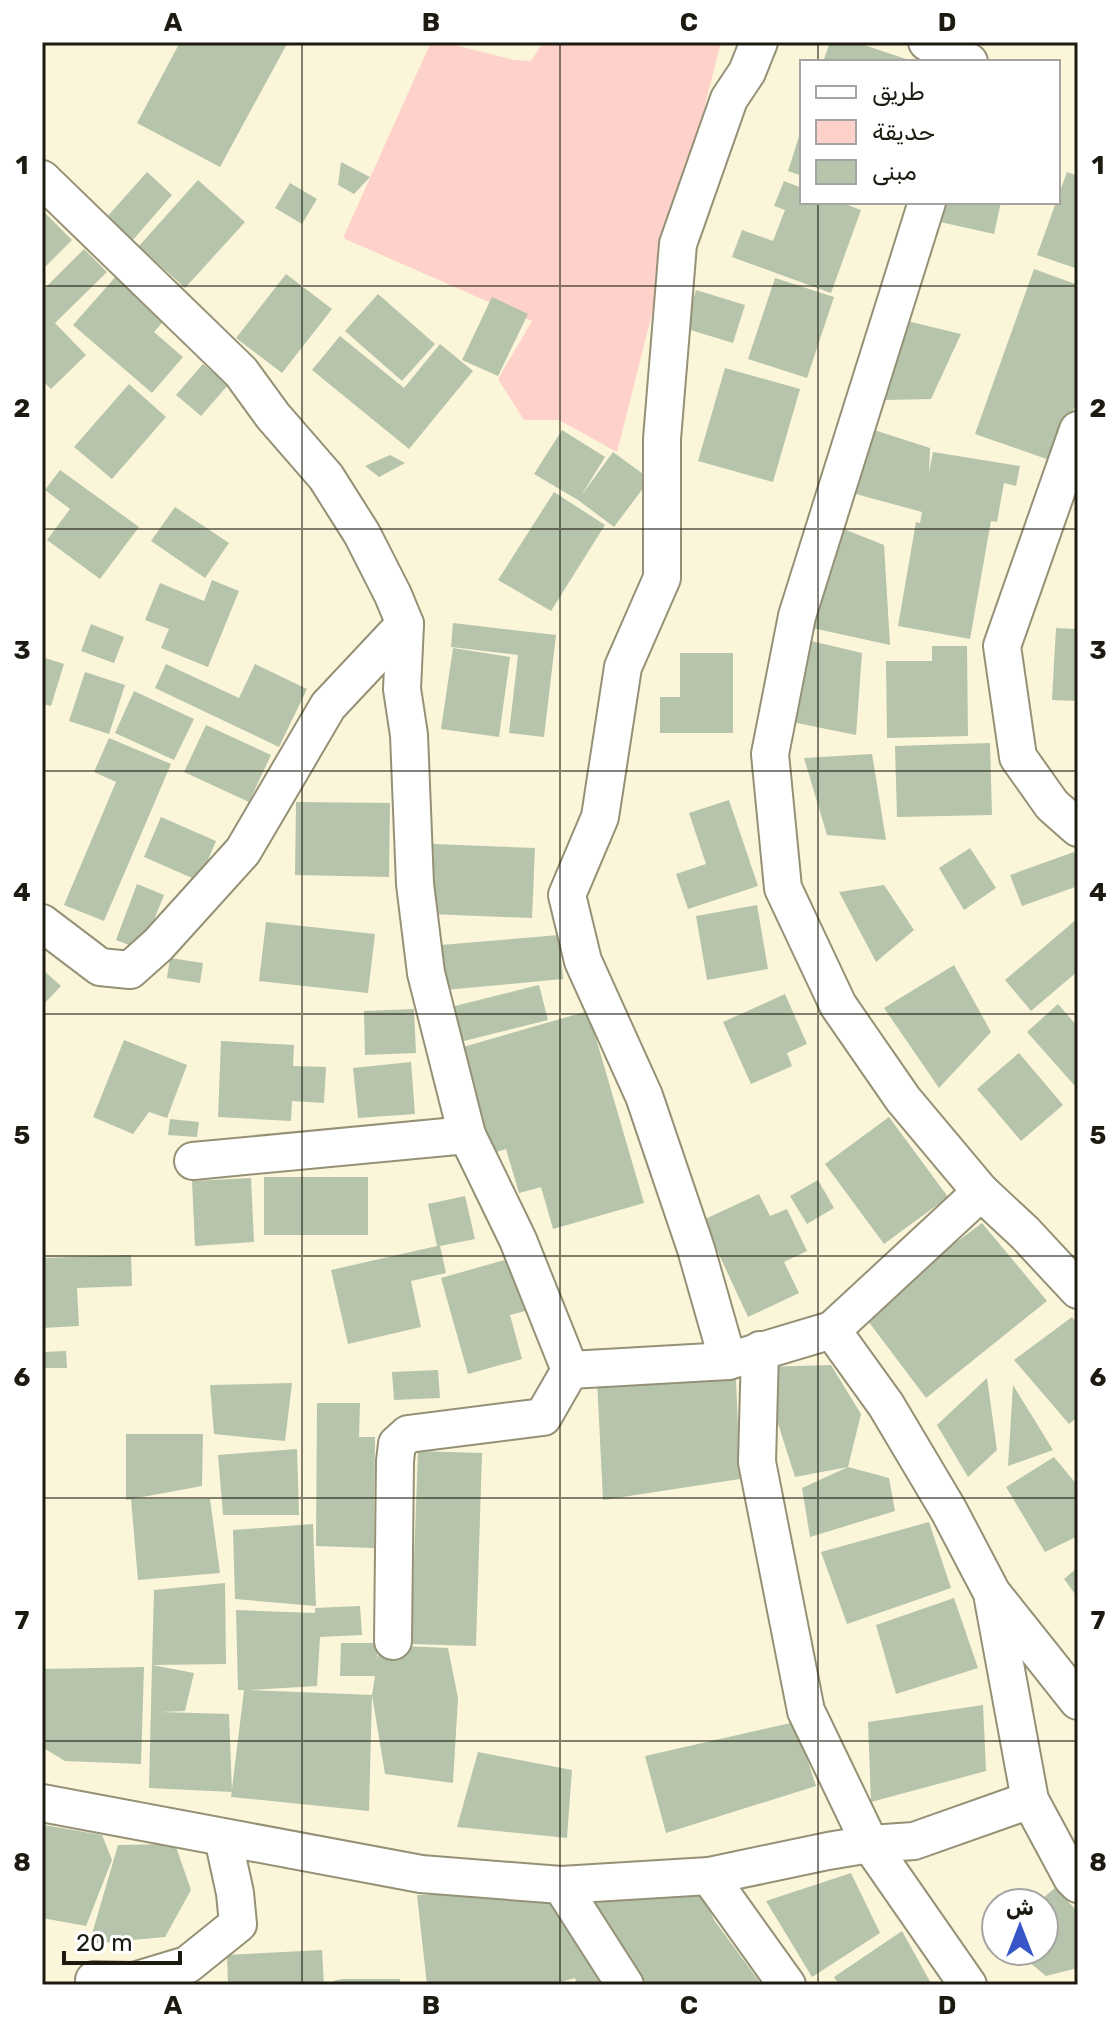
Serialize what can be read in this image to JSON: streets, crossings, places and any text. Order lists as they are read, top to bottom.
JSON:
{
  "legend": ["طريق", "حديقة", "مبنى"],
  "scale_bar": "20 m",
  "north": "top",
  "grid": {
    "columns": [
      "A",
      "B",
      "C",
      "D"
    ],
    "rows": [
      "1",
      "2",
      "3",
      "4",
      "5",
      "6",
      "7",
      "8"
    ]
  }
}
